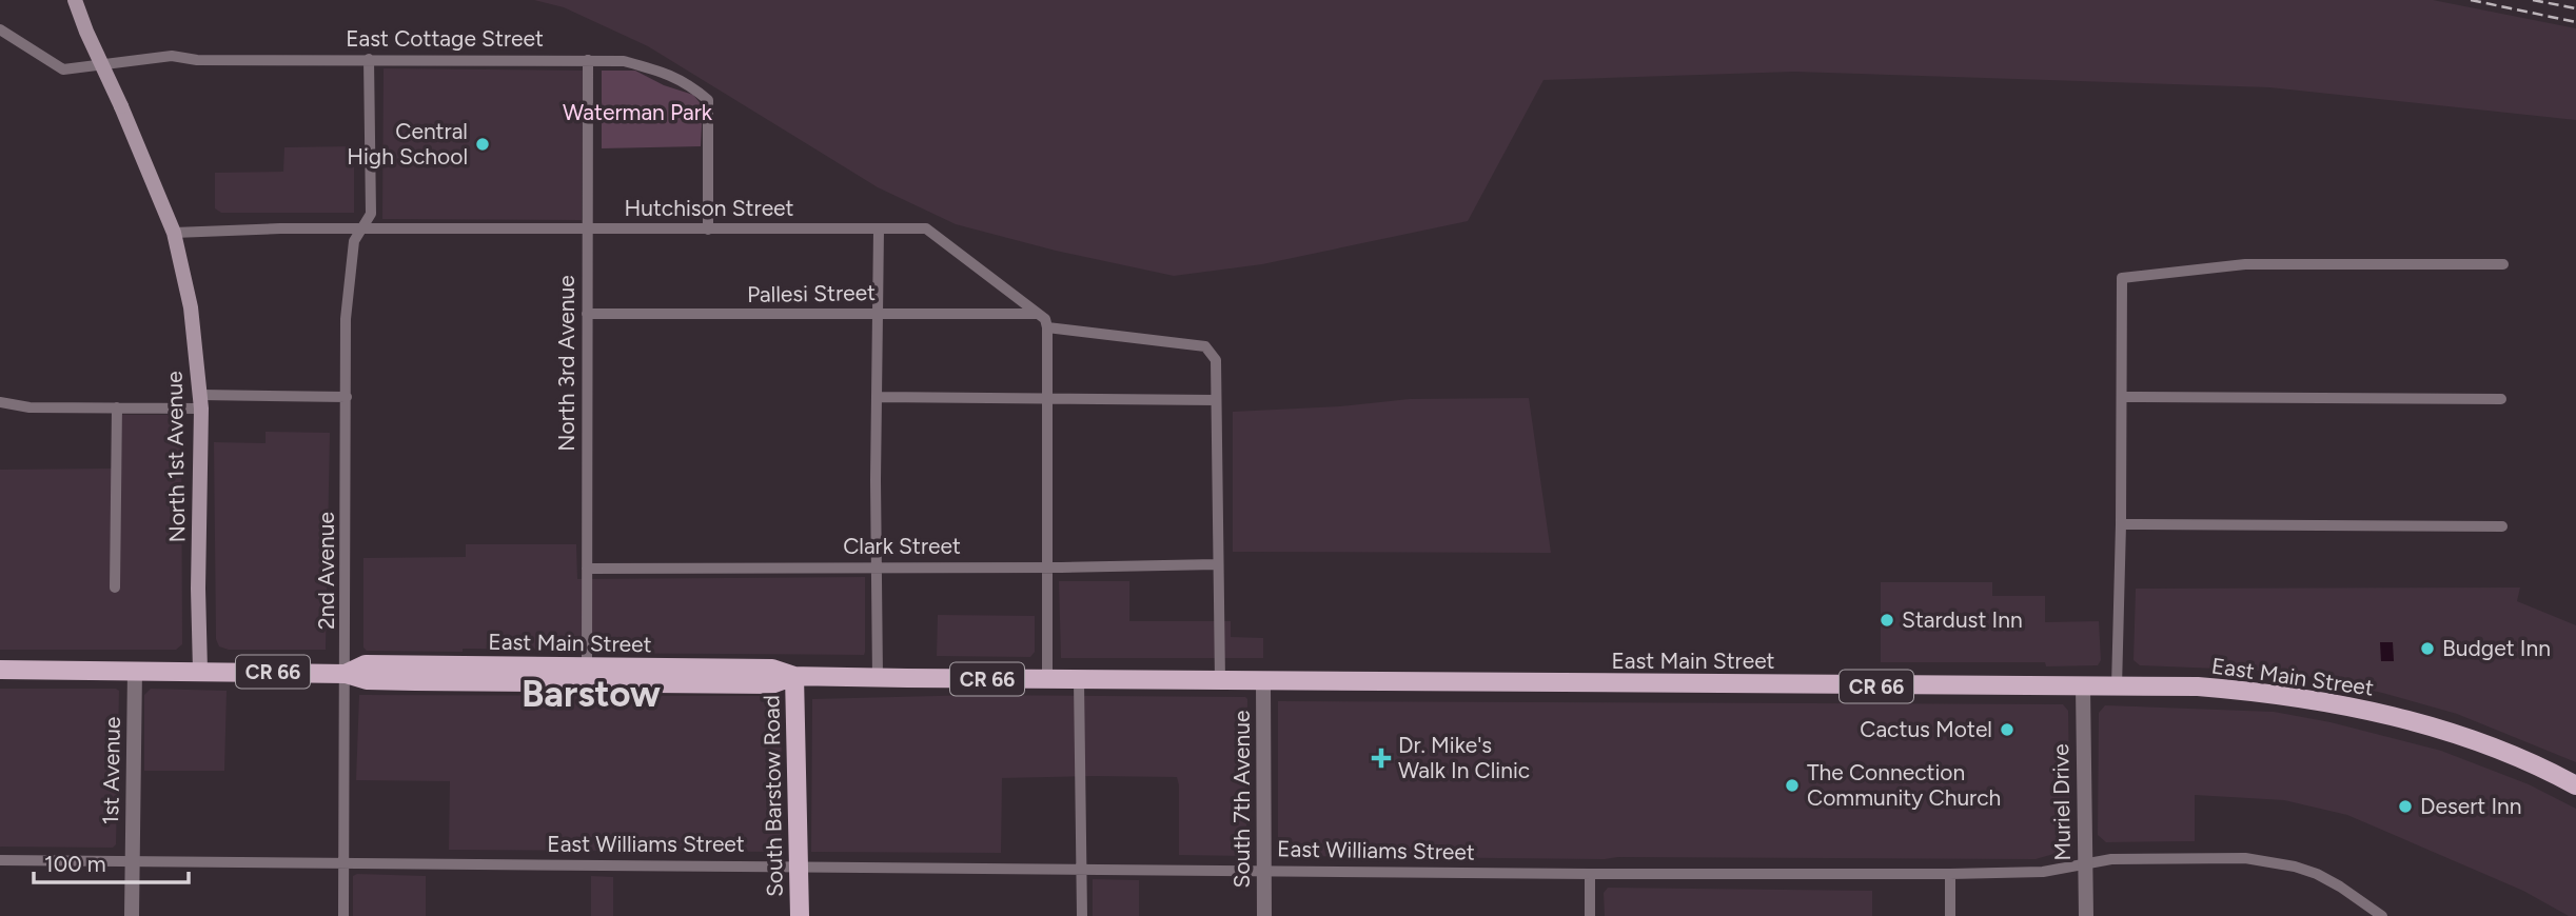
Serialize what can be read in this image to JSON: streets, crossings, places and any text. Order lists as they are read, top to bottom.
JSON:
{
  "streets": {
    "main road": [
      "North 1st Avenue",
      "East Main Street",
      "CR 66",
      "South Barstow Road"
    ],
    "street": [
      "East Cottage Street",
      "Hutchison Street",
      "Pallesi Street",
      "North 3rd Avenue",
      "Clark Street",
      "2nd Avenue",
      "1st Avenue",
      "South 7th Avenue",
      "Muriel Drive",
      "East Williams Street"
    ]
  },
  "crossings": [
    ["East Cottage Street", "Hutchison Street"],
    ["East Cottage Street", "North 3rd Avenue"],
    ["East Cottage Street", "2nd Avenue"],
    ["Hutchison Street", "Pallesi Street"],
    ["Hutchison Street", "North 3rd Avenue"],
    ["Hutchison Street", "North 1st Avenue"],
    ["Hutchison Street", "2nd Avenue"],
    ["Pallesi Street", "North 3rd Avenue"],
    ["North 3rd Avenue", "Clark Street"],
    ["North 3rd Avenue", "East Main Street"],
    ["North 1st Avenue", "East Main Street"],
    ["North 1st Avenue", "CR 66"],
    ["2nd Avenue", "East Main Street"],
    ["2nd Avenue", "East Williams Street"],
    ["East Main Street", "CR 66"],
    ["East Main Street", "South Barstow Road"],
    ["East Main Street", "South 7th Avenue"],
    ["East Main Street", "Muriel Drive"],
    ["CR 66", "1st Avenue"],
    ["1st Avenue", "East Williams Street"],
    ["South Barstow Road", "East Williams Street"],
    ["South 7th Avenue", "East Williams Street"],
    ["Muriel Drive", "East Williams Street"]
  ],
  "districts": ["Barstow"],
  "parks": ["Waterman Park"],
  "places": {
    "other": [
      "Central High School",
      "Stardust Inn",
      "Budget Inn",
      "Cactus Motel",
      "The Connection Community Church",
      "Desert Inn"
    ],
    "health": ["Dr. Mike's Walk In Clinic"]
  },
  "scale_bar": "100 m"
}
